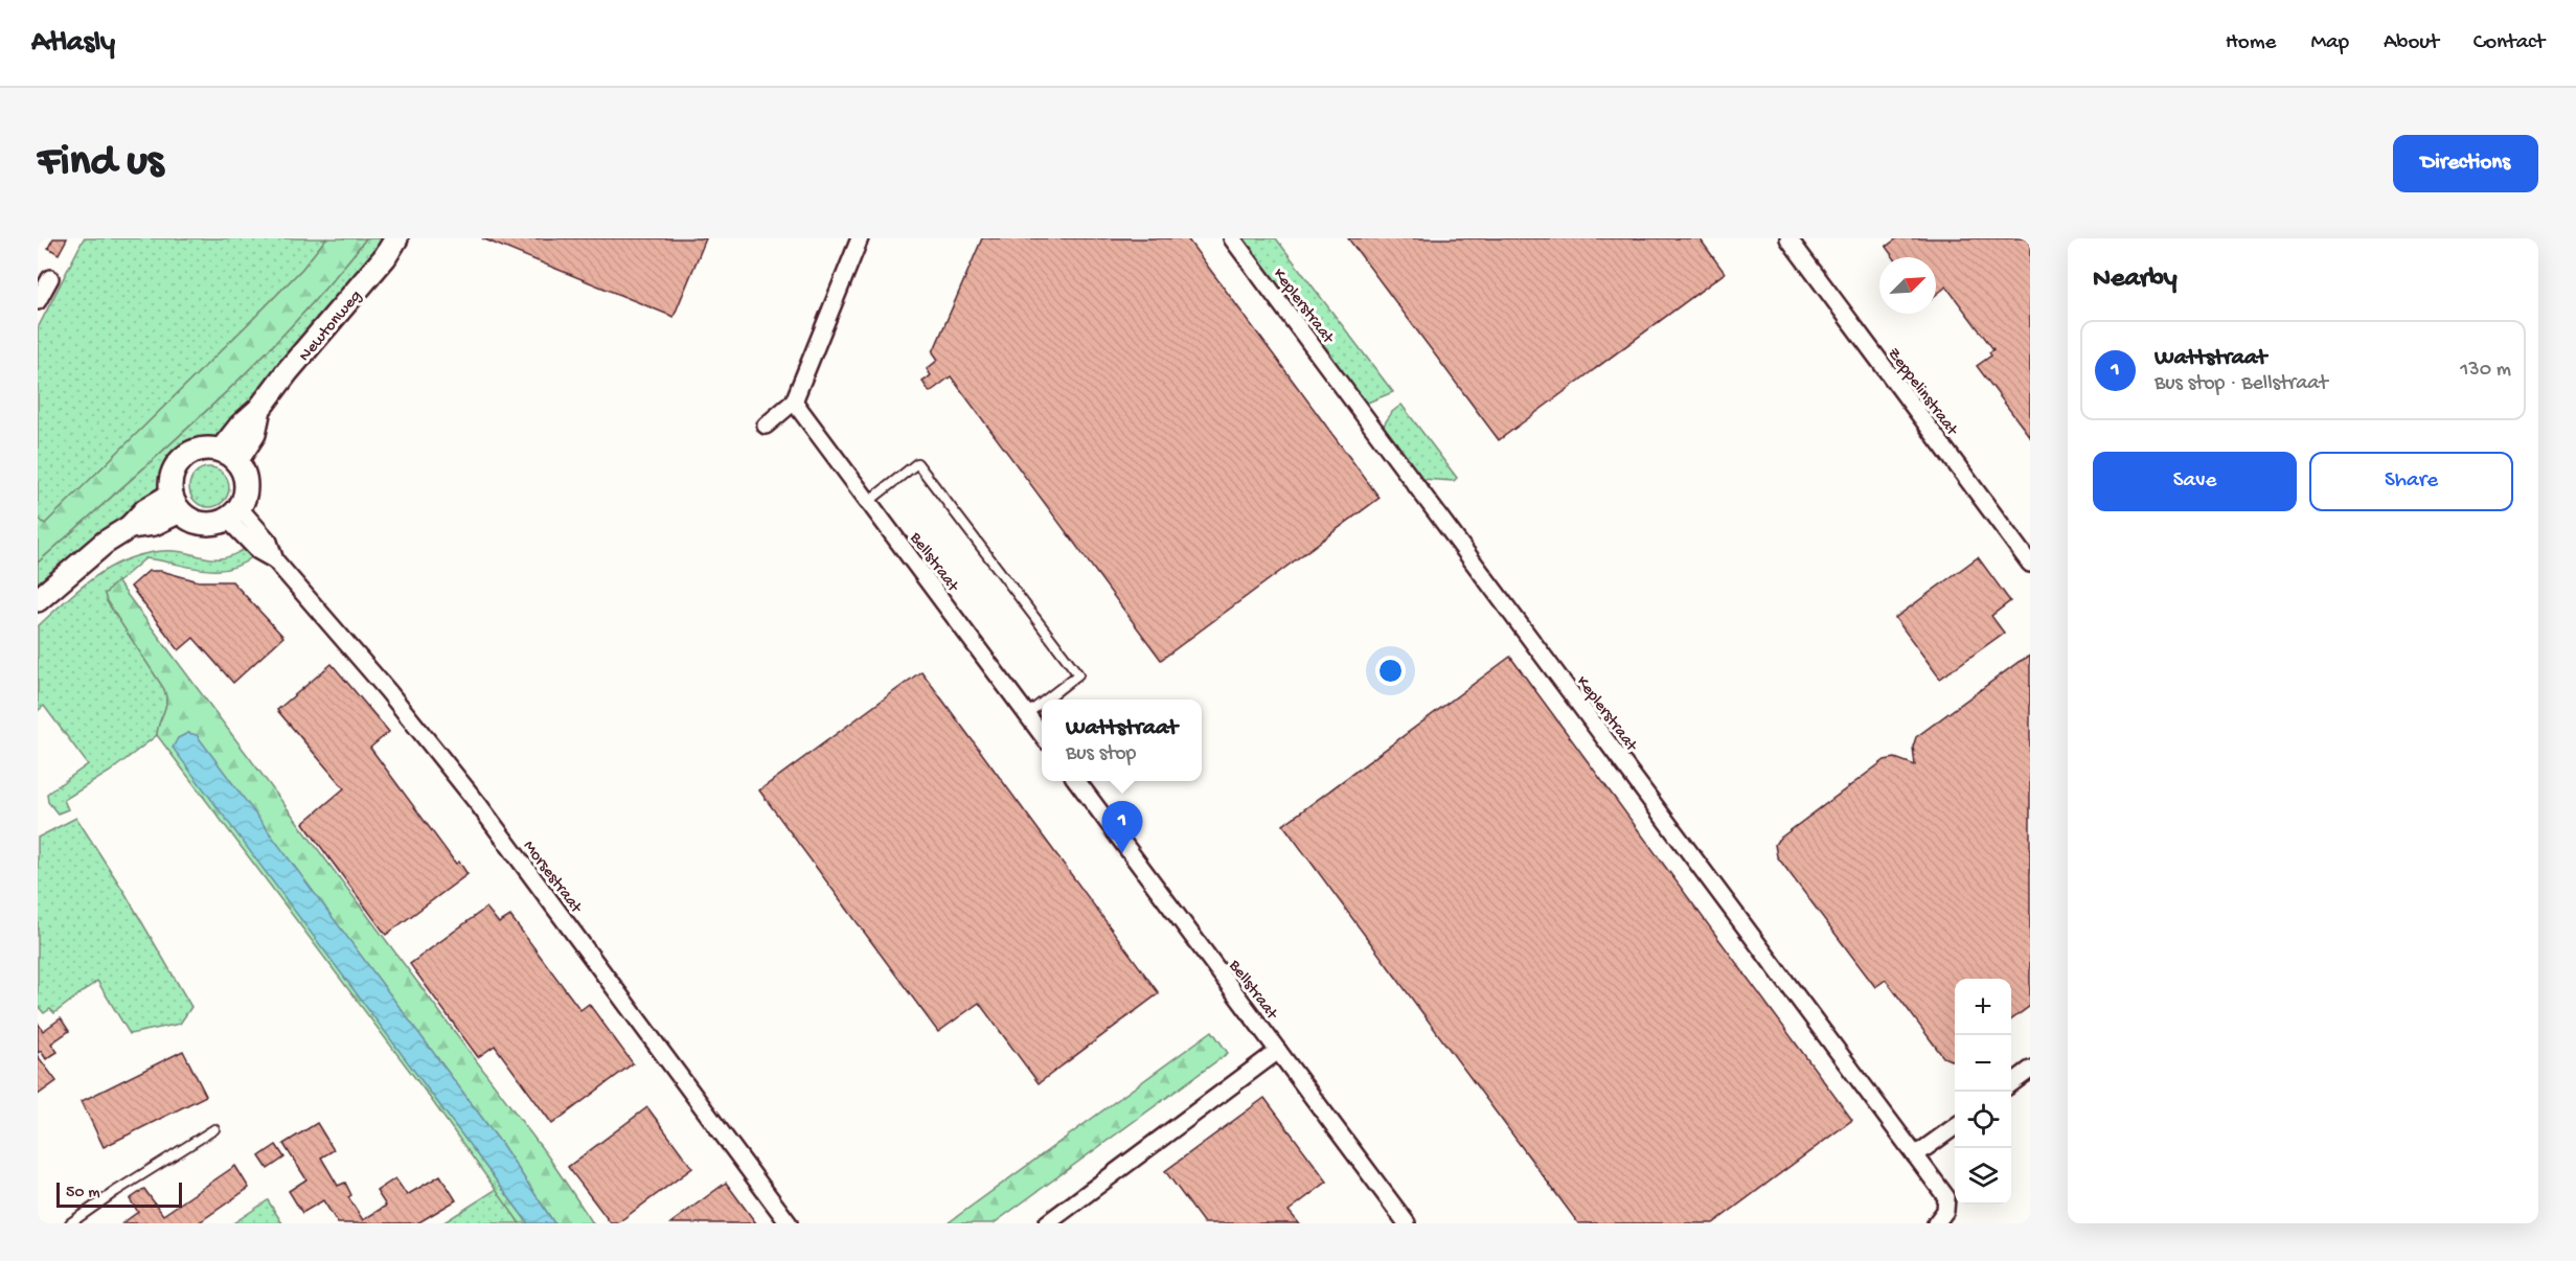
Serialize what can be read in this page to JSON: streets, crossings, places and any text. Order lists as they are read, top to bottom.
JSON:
{
  "streets": {
    "main road": ["Newtonweg"],
    "street": [
      "Keplerstraat",
      "Zeppelinstraat",
      "Bellstraat",
      "Morsestraat"
    ]
  },
  "crossings": [
    ["Newtonweg", "Morsestraat"]
  ],
  "scale_bar": "50 m",
  "north": "top right",
  "page": {
    "header": "Atlasly",
    "nav": [
      "Home",
      "Map",
      "About",
      "Contact"
    ],
    "buttons": [
      "Directions",
      ["Save", "Share"]
    ],
    "title": "Find us",
    "heading": "Nearby",
    "list": [
      {
        "mark": "1",
        "name": "Wattstraat",
        "note": "Bus stop · Bellstraat",
        "value": "130 m"
      }
    ],
    "popup": ["Wattstraat", "Bus stop"],
    "pins": "1",
    "map_buttons": ["+", "−"],
    "scale": "50 m"
  }
}
